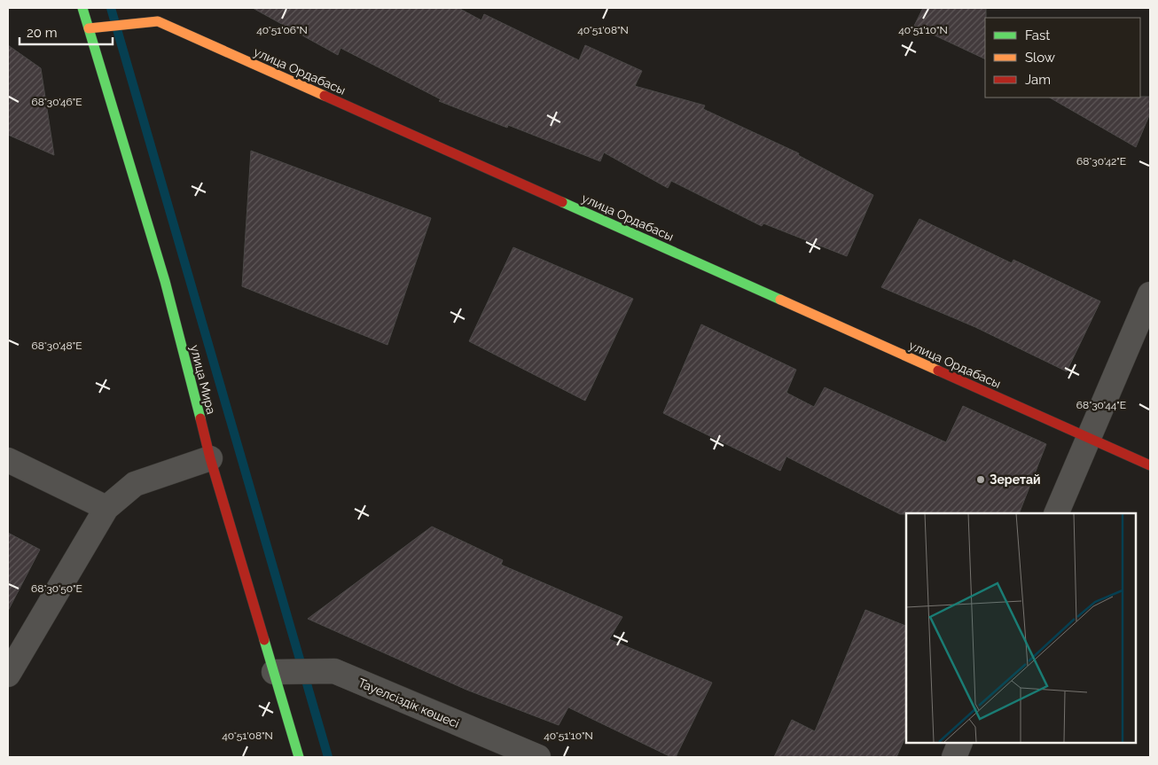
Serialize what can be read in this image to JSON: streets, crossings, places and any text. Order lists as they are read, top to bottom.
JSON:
{
  "streets": {
    "street": ["улица Ордабасы", "улица Мира", "Тауелсіздік көшесі"]
  },
  "crossings": [
    ["улица Ордабасы", "улица Мира"],
    ["улица Мира", "Тауелсіздік көшесі"]
  ],
  "places": ["Зеретай"],
  "legend": ["Fast", "Slow", "Jam"],
  "scale_bar": "20 m",
  "coordinates": [
    "40°51'06\"N",
    "40°51'08\"N",
    "40°51'10\"N",
    "68°30'46\"E",
    "68°30'42\"E",
    "68°30'48\"E",
    "68°30'44\"E",
    "68°30'50\"E"
  ]
}
